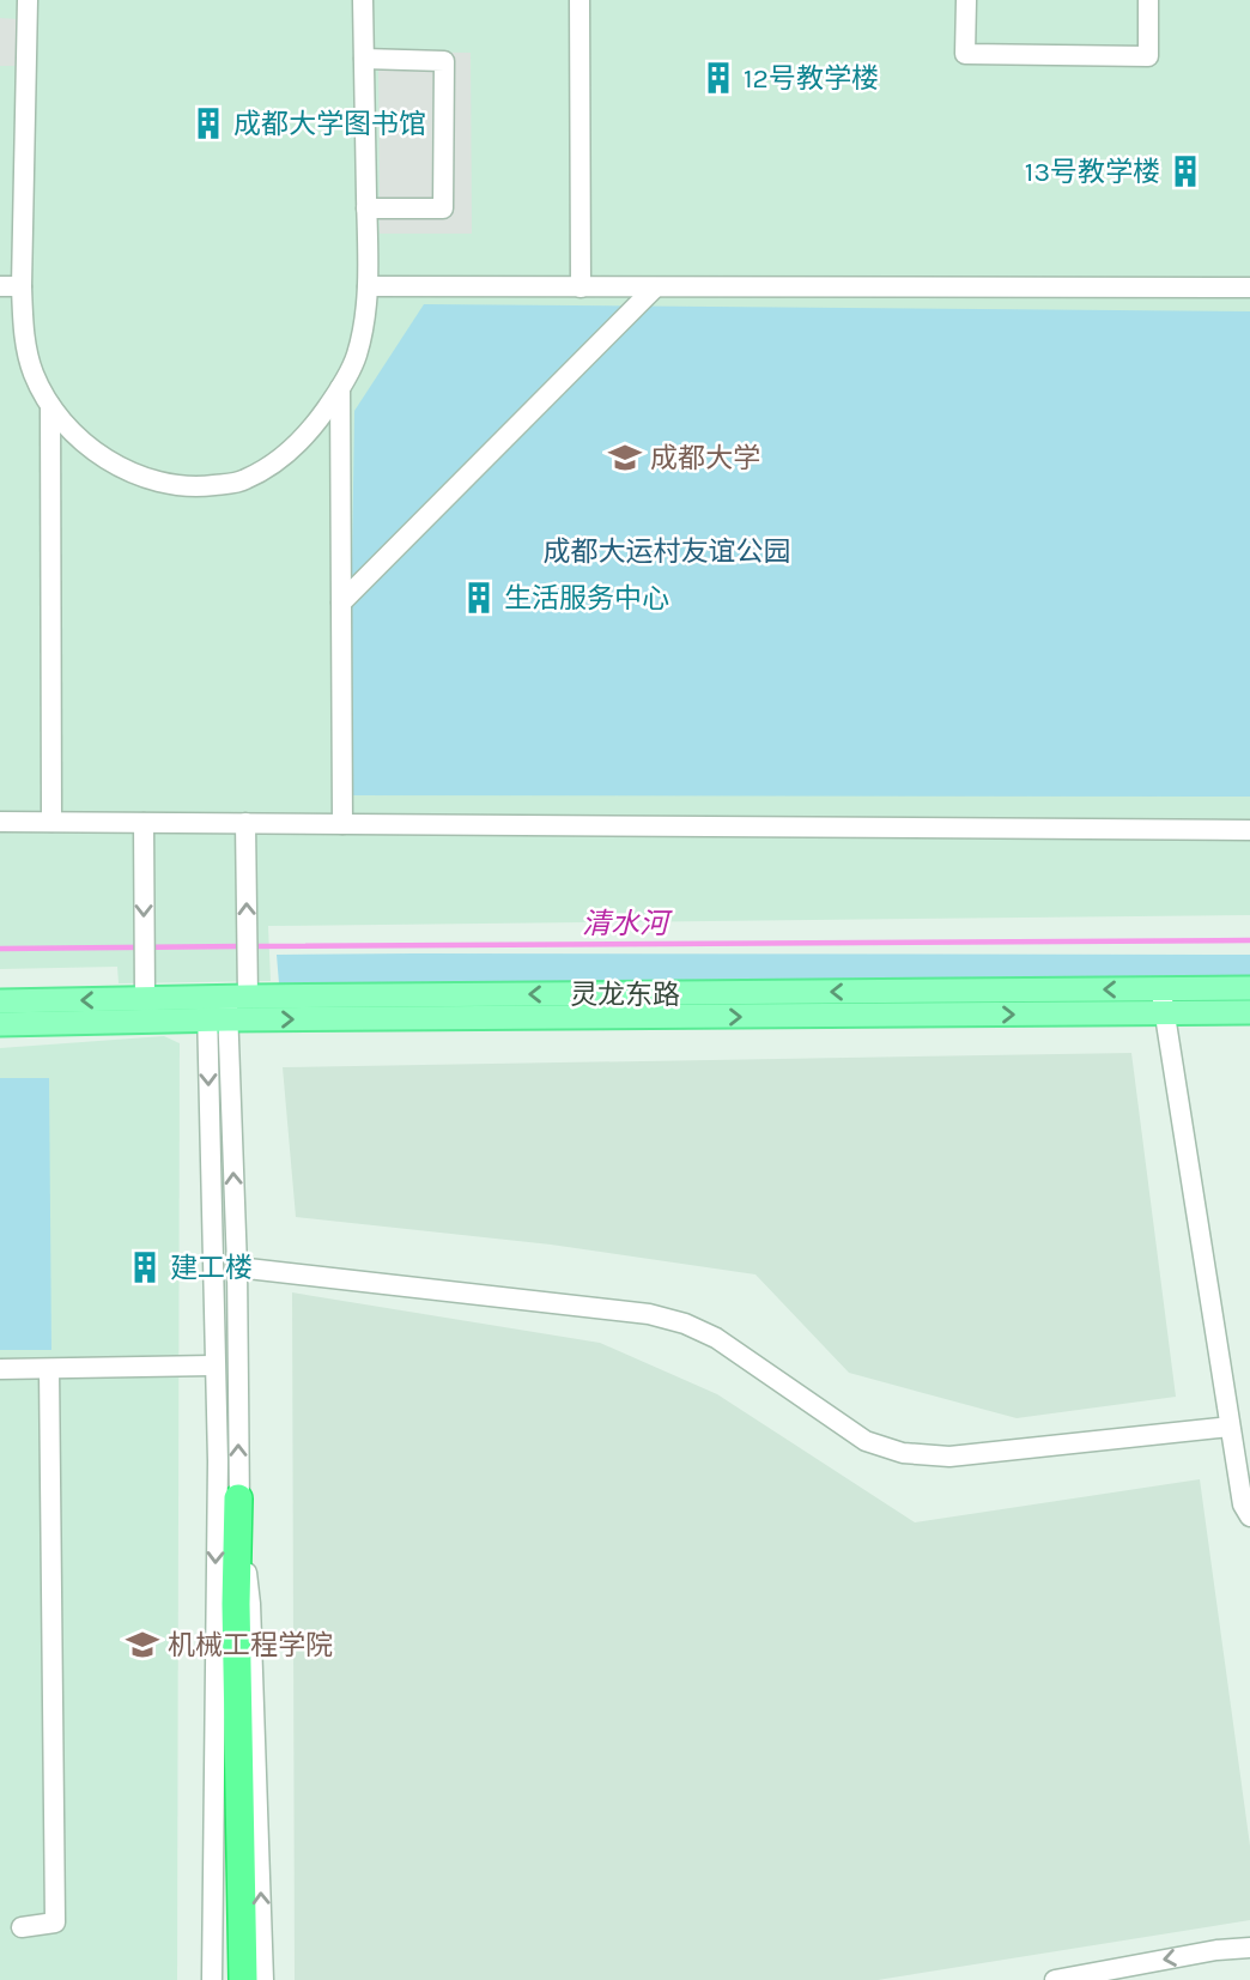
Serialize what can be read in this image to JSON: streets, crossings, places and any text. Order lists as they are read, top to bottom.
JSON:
{
  "streets": {
    "main road": ["灵龙东路"]
  },
  "water": ["清水河"],
  "parks": ["成都大运村友谊公园"],
  "places": {
    "building": [
      "12号教学楼",
      "成都大学图书馆",
      "13号教学楼",
      "生活服务中心",
      "建工楼"
    ],
    "school or university": ["成都大学", "机械工程学院"]
  }
}
